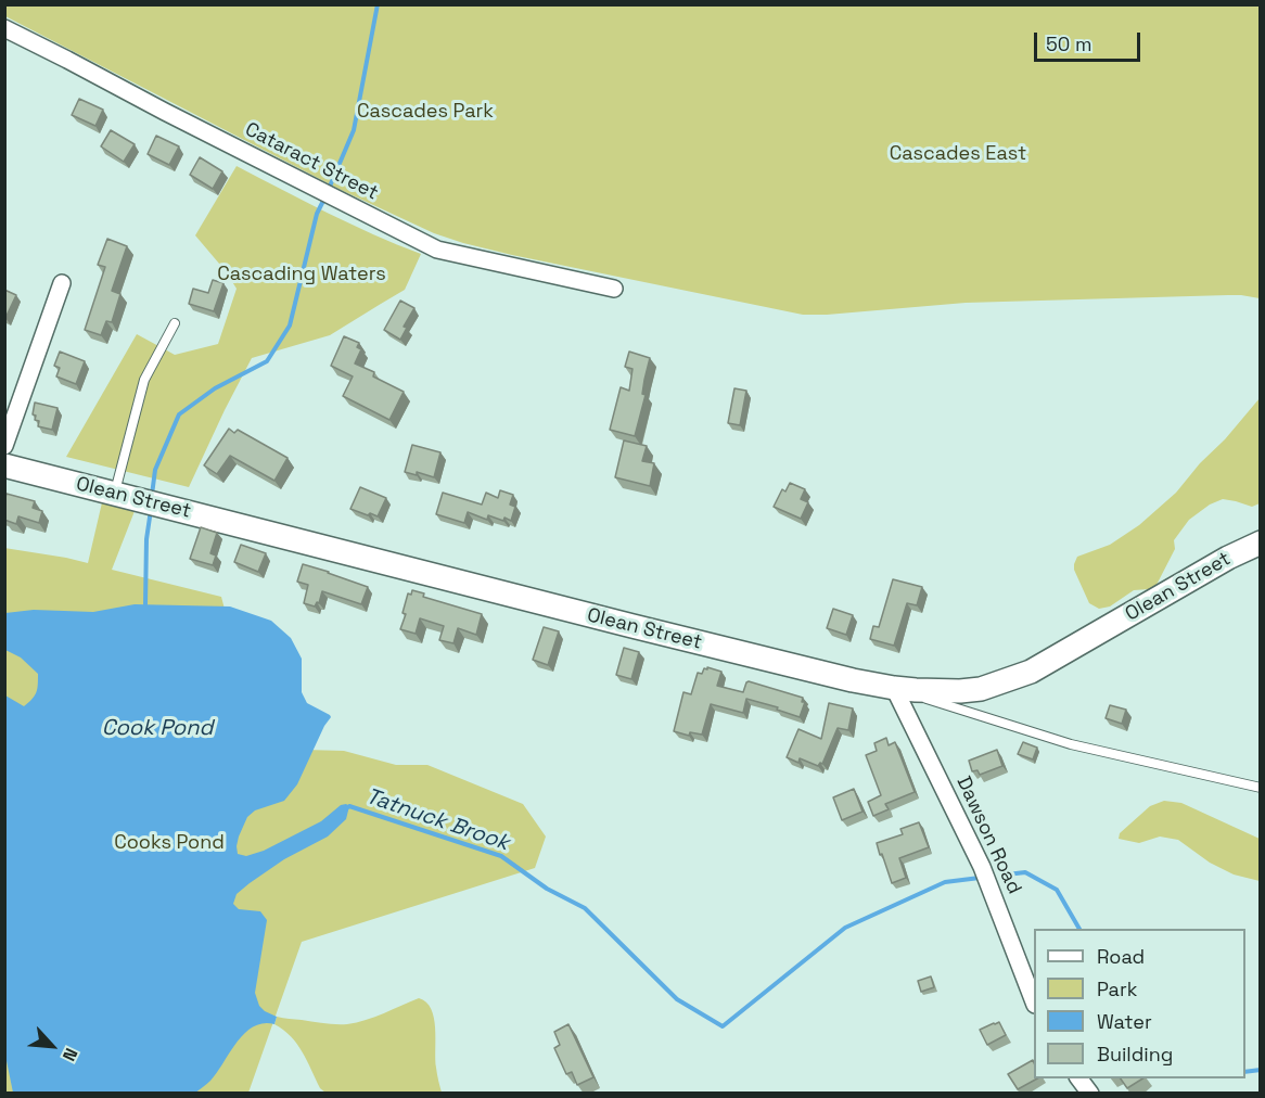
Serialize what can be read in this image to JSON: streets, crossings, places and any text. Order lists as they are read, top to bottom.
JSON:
{
  "streets": {
    "street": ["Cataract Street", "Olean Street", "Dawson Road"]
  },
  "crossings": [
    ["Olean Street", "Dawson Road"]
  ],
  "water": ["Cook Pond", "Tatnuck Brook"],
  "parks": [
    "Cascades Park",
    "Cascades East",
    "Cascading Waters",
    "Cooks Pond"
  ],
  "legend": [
    "Road",
    "Park",
    "Water",
    "Building"
  ],
  "scale_bar": "50 m",
  "north": "bottom right"
}
